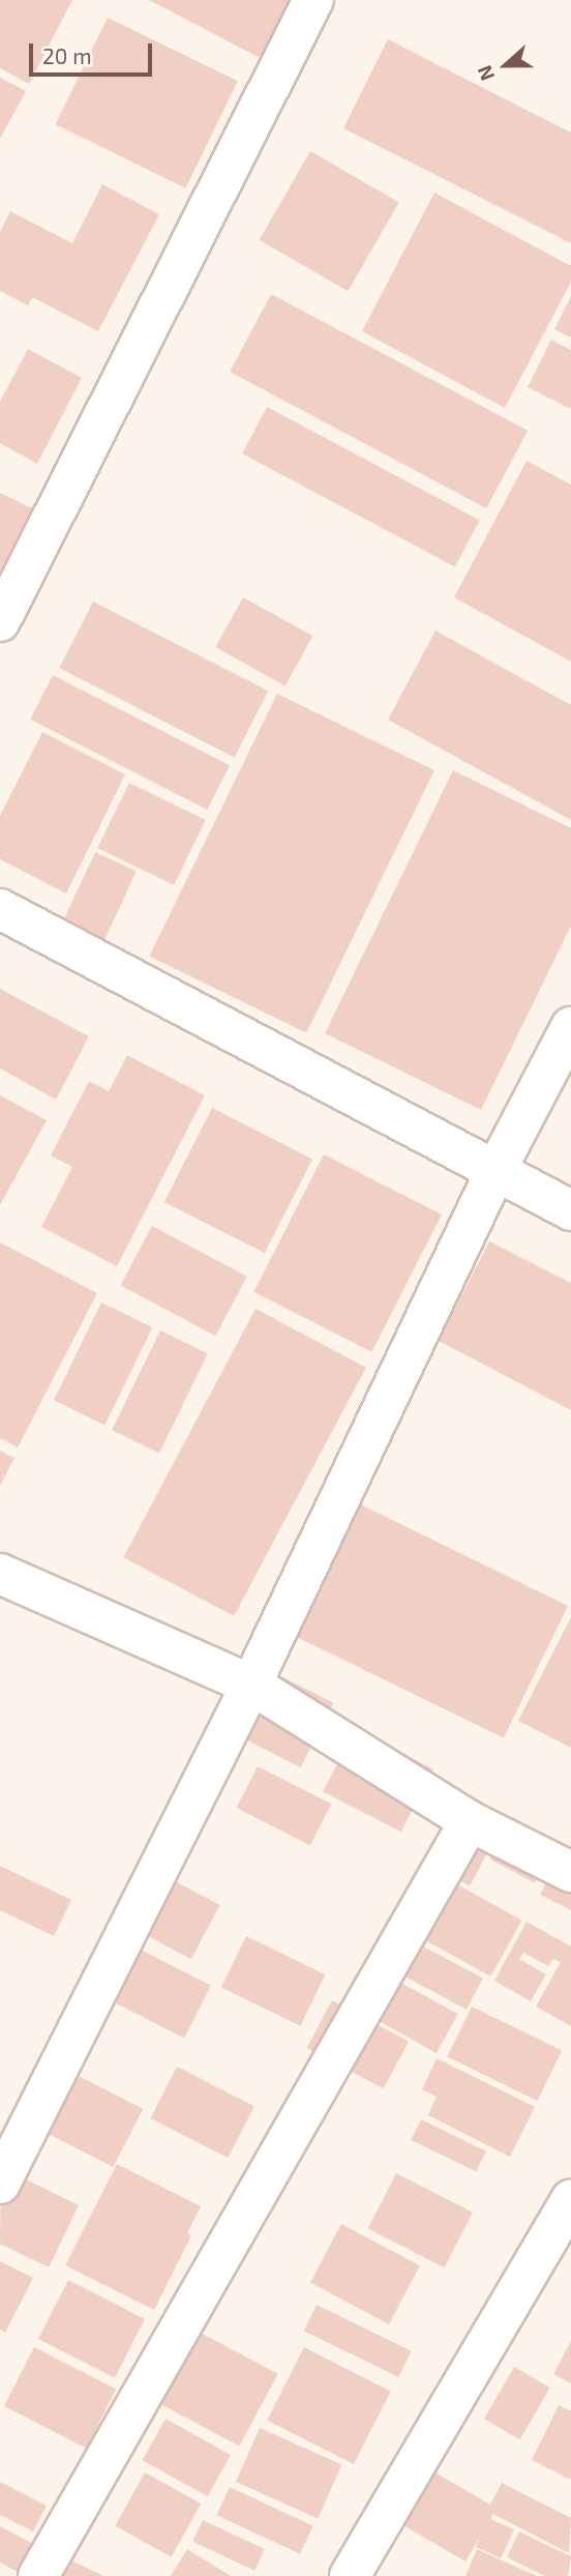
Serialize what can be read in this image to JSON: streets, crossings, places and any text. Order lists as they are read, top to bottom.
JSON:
{
  "scale_bar": "20 m",
  "north": "left"
}
